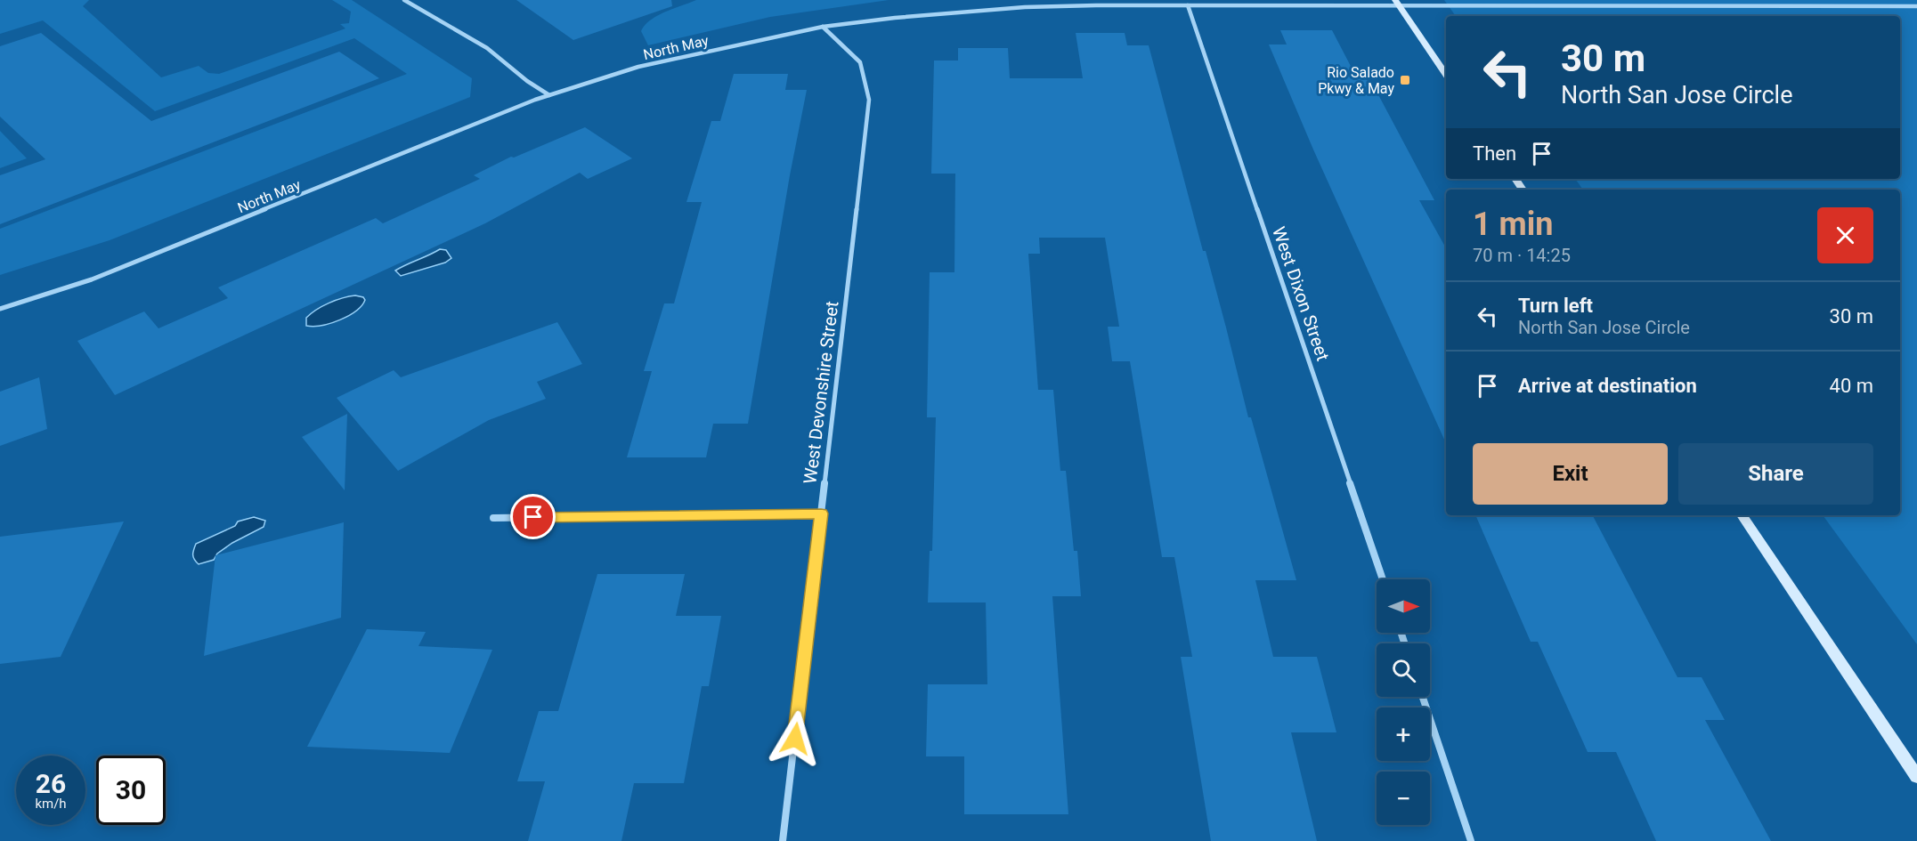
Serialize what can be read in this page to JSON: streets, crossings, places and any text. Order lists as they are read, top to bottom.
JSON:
{
  "streets": {
    "street": ["North May", "West Dixon Street", "West Devonshire Street"]
  },
  "crossings": [
    ["North May", "West Dixon Street"],
    ["North May", "West Devonshire Street"]
  ],
  "places": {
    "transit": ["Rio Salado Pkwy & May"]
  },
  "north": "right",
  "page": {
    "turn": ["30 m", "North San Jose Circle"],
    "then": "Then",
    "heading": ["1 min", "70 m · 14:25"],
    "list": [
      {
        "name": "Turn left",
        "note": "North San Jose Circle",
        "value": "30 m"
      },
      {
        "name": "Arrive at destination",
        "value": "40 m"
      }
    ],
    "buttons": ["Exit", "Share"],
    "map_buttons": ["+", "−"],
    "speed": "26 km/h",
    "limit": "30"
  }
}
